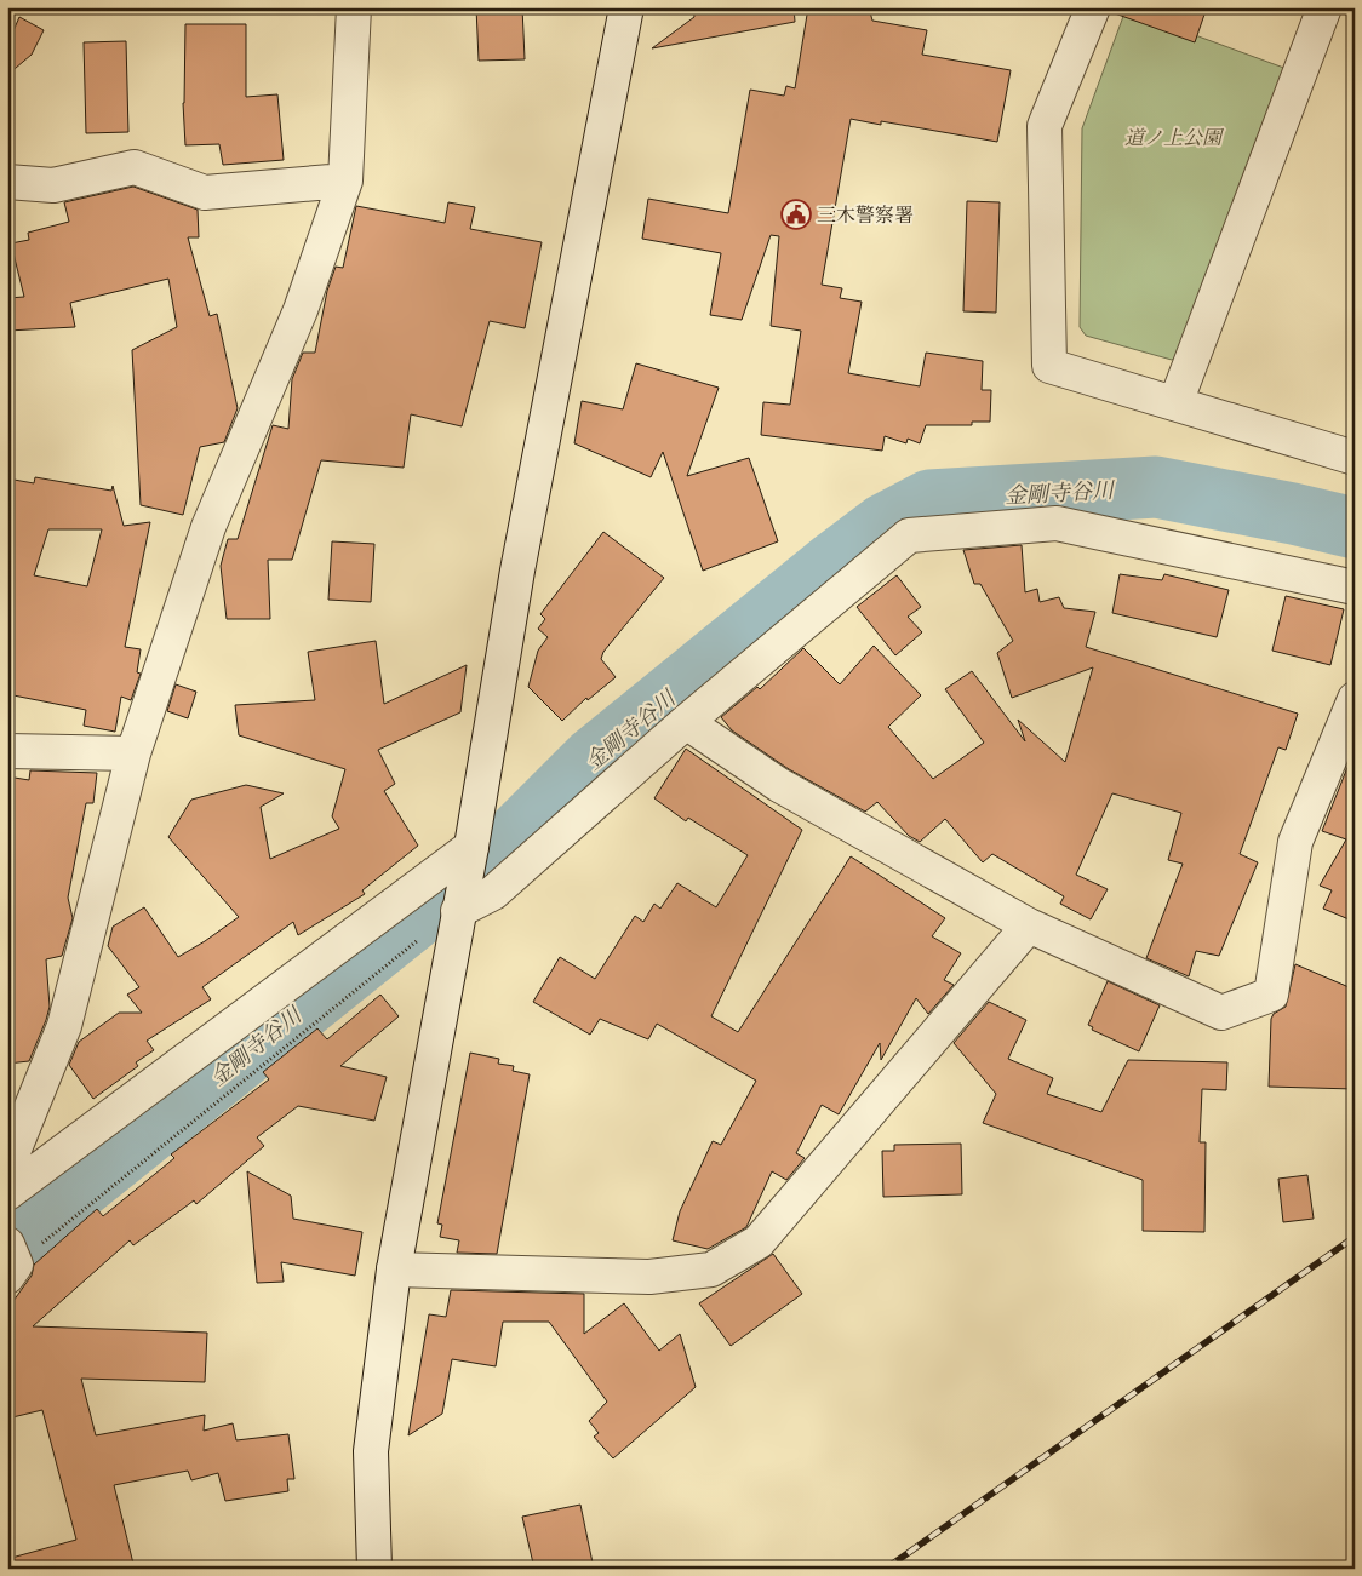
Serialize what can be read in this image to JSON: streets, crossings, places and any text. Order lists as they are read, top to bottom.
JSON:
{
  "water": ["金剛寺谷川"],
  "parks": ["道ノ上公園"],
  "places": {
    "public building": ["三木警察署"]
  }
}
